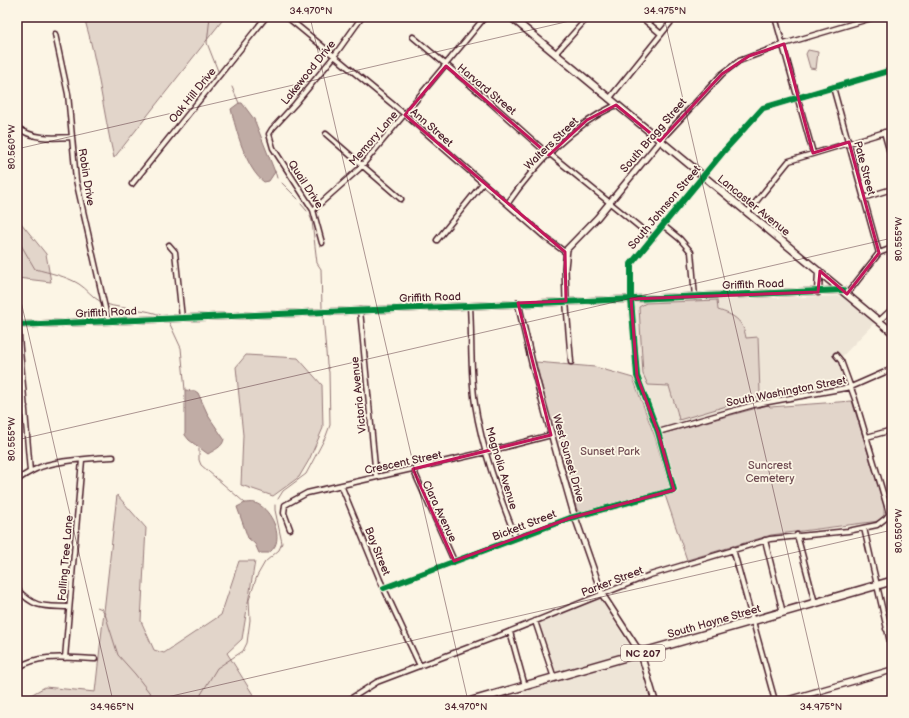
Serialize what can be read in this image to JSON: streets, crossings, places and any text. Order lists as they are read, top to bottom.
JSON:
{
  "streets": {
    "main road": ["Lancaster Avenue", "South Hayne Street", "NC 207"],
    "street": [
      "Lakewood Drive",
      "Harvard Street",
      "Oak Hill Drive",
      "Ann Street",
      "South Bragg Street",
      "Memory Lane",
      "Walters Street",
      "Pate Street",
      "Robin Drive",
      "Quail Drive",
      "South Johnson Street",
      "Griffith Road",
      "South Washington Street",
      "Victoria Avenue",
      "West Sunset Drive",
      "Crescent Street",
      "Magnolia Avenue",
      "Clara Avenue",
      "Bickett Street",
      "Bay Street",
      "Falling Tree Lane",
      "Parker Street"
    ]
  },
  "crossings": [
    ["Lakewood Drive", "Ann Street"],
    ["Lakewood Drive", "Quail Drive"],
    ["Harvard Street", "South Bragg Street"],
    ["Harvard Street", "Memory Lane"],
    ["Harvard Street", "Walters Street"],
    ["Harvard Street", "South Johnson Street"],
    ["Ann Street", "South Bragg Street"],
    ["Ann Street", "Memory Lane"],
    ["Ann Street", "Walters Street"],
    ["South Bragg Street", "Lancaster Avenue"],
    ["Memory Lane", "Quail Drive"],
    ["Walters Street", "Lancaster Avenue"],
    ["Pate Street", "South Johnson Street"],
    ["Robin Drive", "Griffith Road"],
    ["Lancaster Avenue", "South Johnson Street"],
    ["Lancaster Avenue", "Griffith Road"],
    ["South Johnson Street", "Griffith Road"],
    ["South Johnson Street", "South Washington Street"],
    ["South Johnson Street", "Bickett Street"],
    ["Griffith Road", "Victoria Avenue"],
    ["Griffith Road", "West Sunset Drive"],
    ["Griffith Road", "Magnolia Avenue"],
    ["Victoria Avenue", "Crescent Street"],
    ["West Sunset Drive", "Crescent Street"],
    ["West Sunset Drive", "Bickett Street"],
    ["West Sunset Drive", "Parker Street"],
    ["West Sunset Drive", "South Hayne Street"],
    ["Crescent Street", "Magnolia Avenue"],
    ["Crescent Street", "Clara Avenue"],
    ["Crescent Street", "Bay Street"],
    ["Magnolia Avenue", "Bickett Street"],
    ["Clara Avenue", "Bickett Street"],
    ["Bickett Street", "Bay Street"],
    ["Bay Street", "Parker Street"]
  ],
  "parks": ["Sunset Park", "Suncrest Cemetery"],
  "coordinates": [
    "34.970°N",
    "34.975°N",
    "80.560°W",
    "80.555°W",
    "80.550°W",
    "34.965°N"
  ]
}
